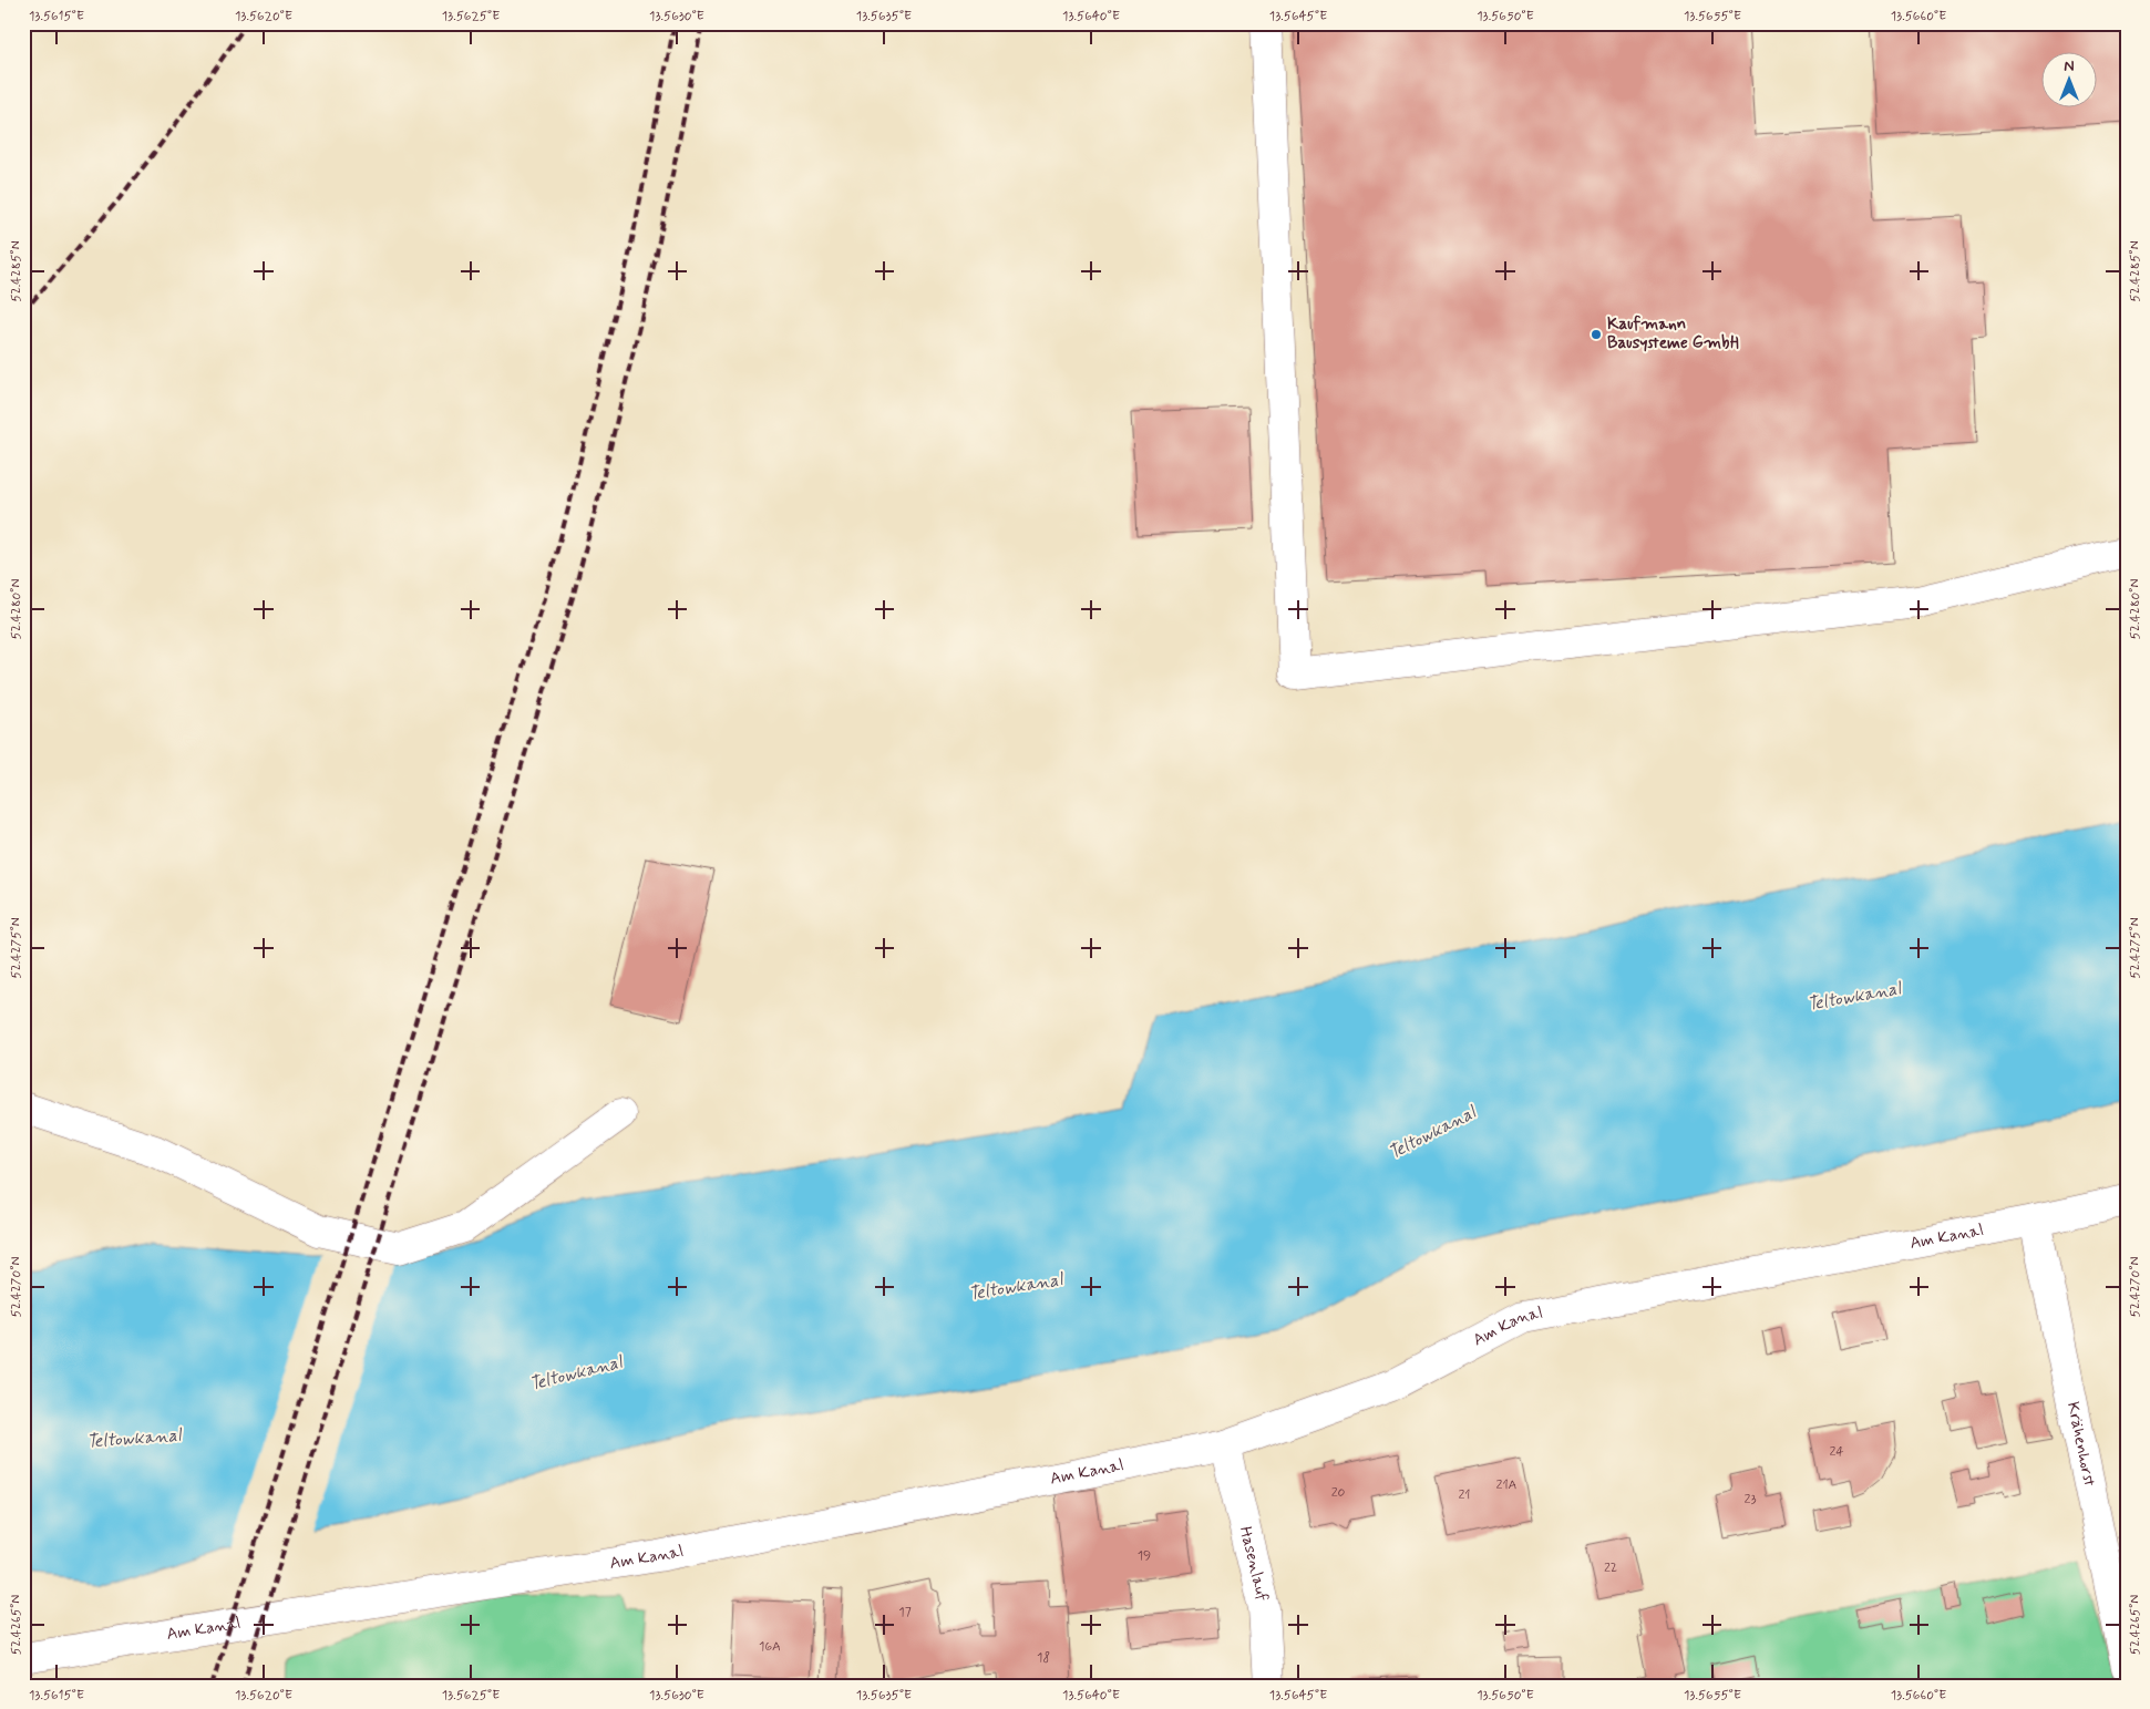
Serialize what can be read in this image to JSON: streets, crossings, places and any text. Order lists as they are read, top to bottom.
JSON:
{
  "streets": {
    "street": ["Am Kanal", "Krähenhorst", "Hasenlauf"]
  },
  "crossings": [
    ["Am Kanal", "Krähenhorst"],
    ["Am Kanal", "Hasenlauf"]
  ],
  "water": ["Teltowkanal"],
  "places": ["Kaufmann Bausysteme GmbH"],
  "house_numbers": [
    "24",
    "21A",
    "20",
    "21",
    "23",
    "19",
    "22",
    "17",
    "16A",
    "18"
  ],
  "north": "top",
  "coordinates": [
    "13.5615°E",
    "13.5620°E",
    "13.5625°E",
    "13.5630°E",
    "13.5635°E",
    "13.5640°E",
    "13.5645°E",
    "13.5650°E",
    "13.5655°E",
    "13.5660°E",
    "52.4285°N",
    "52.4280°N",
    "52.4275°N",
    "52.4270°N",
    "52.4265°N"
  ]
}
